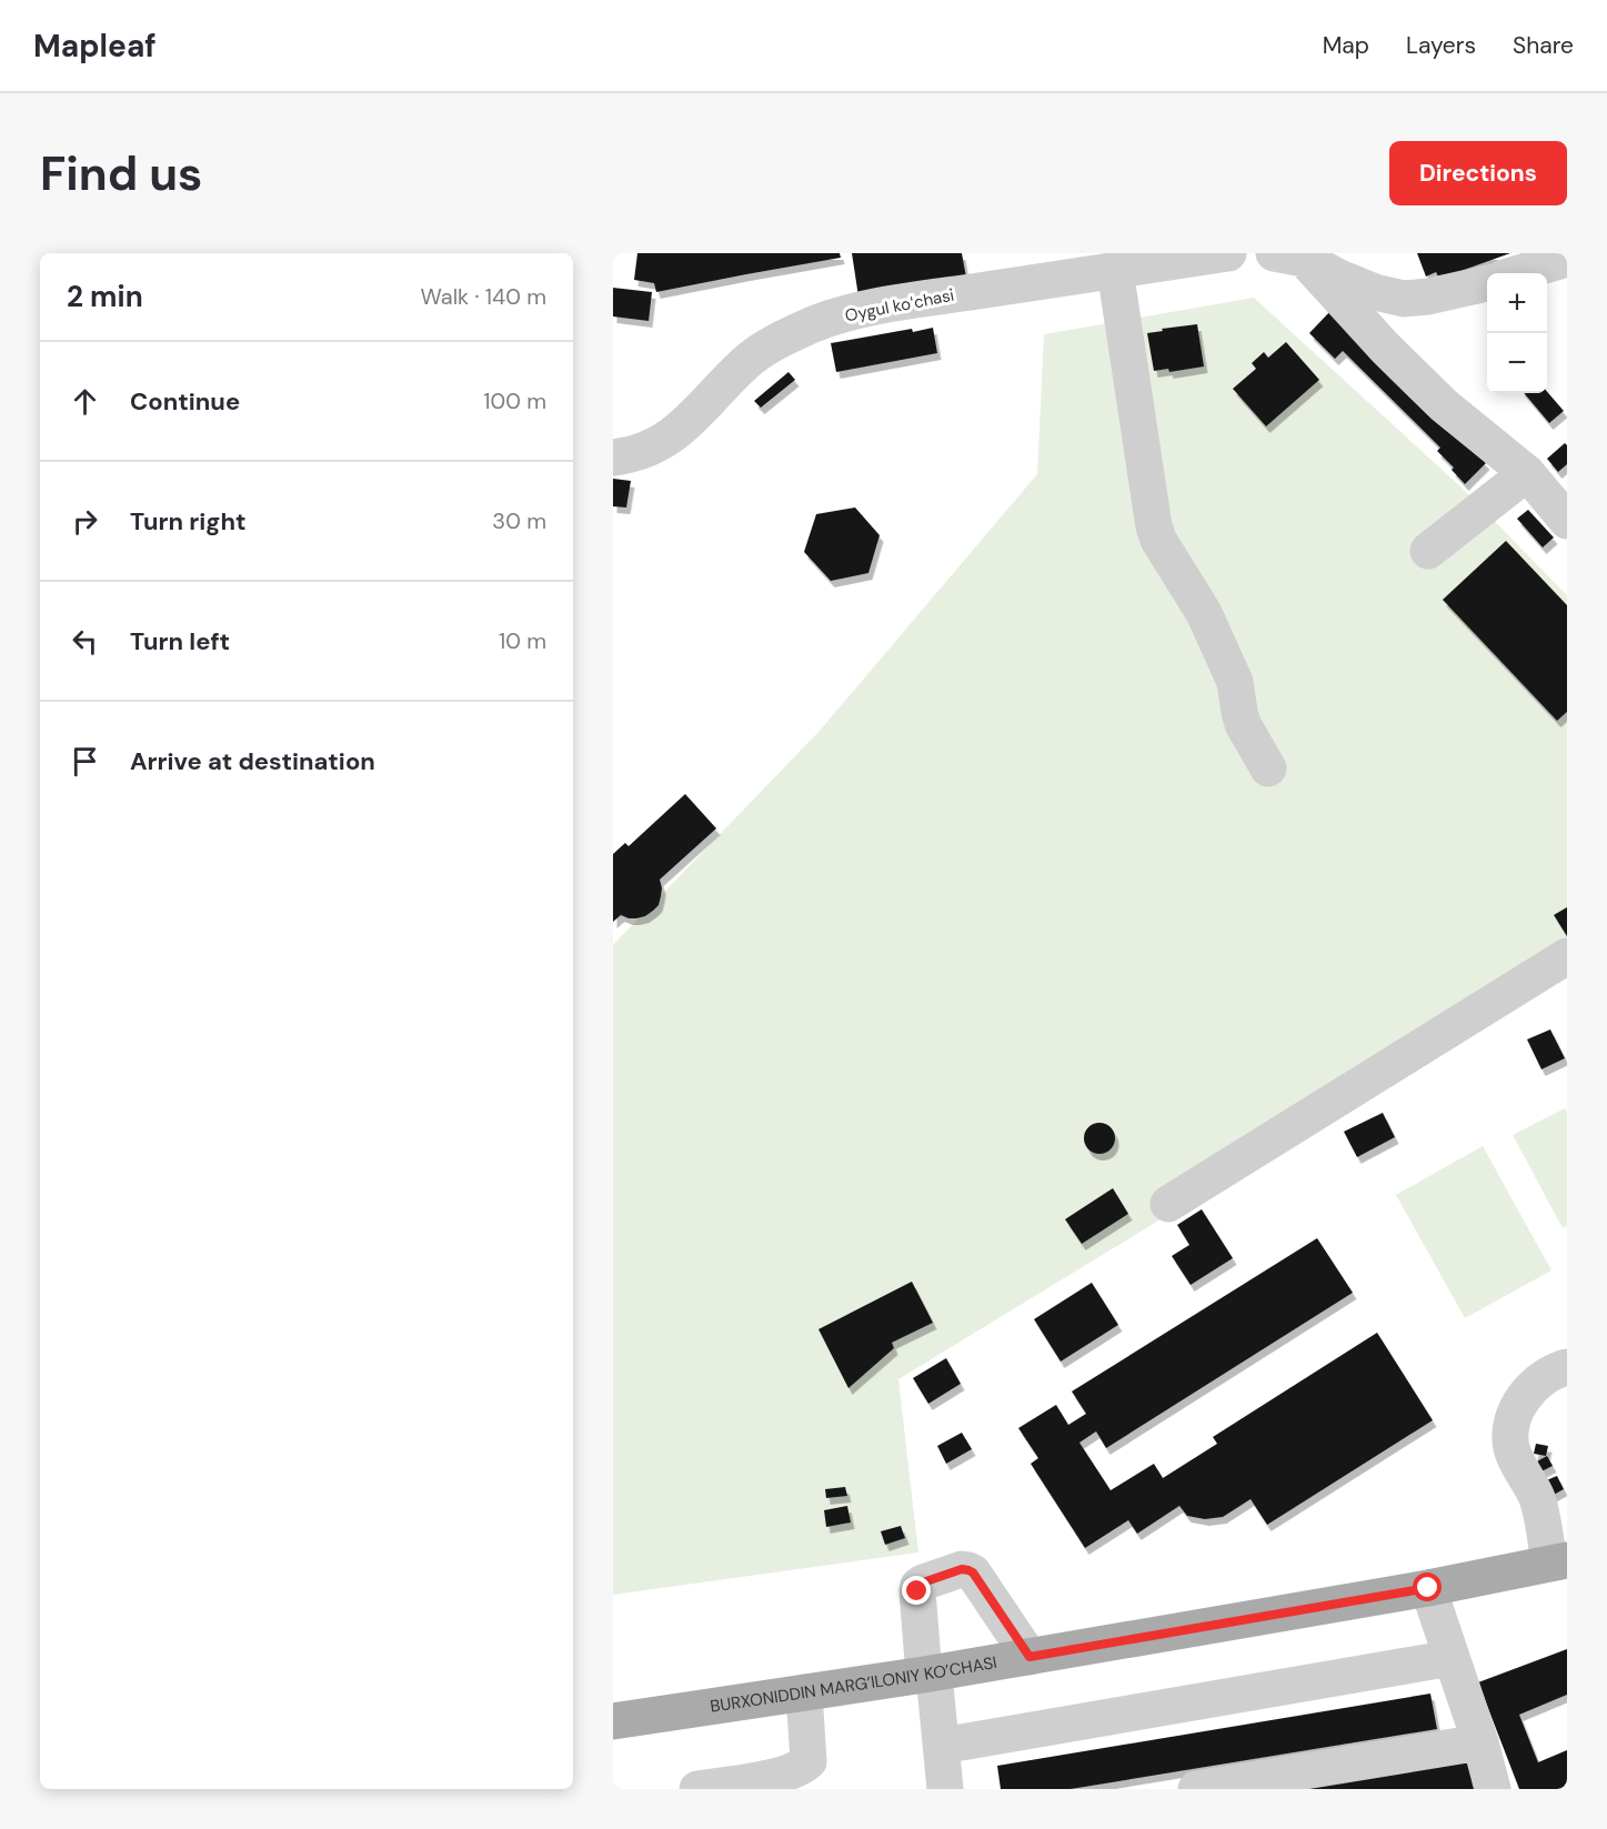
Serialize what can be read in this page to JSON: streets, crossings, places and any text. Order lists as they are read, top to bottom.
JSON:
{
  "streets": {
    "main road": ["BURXONIDDIN MARG’ILONIY KO’CHASI"],
    "street": ["Oygul koʻchasi"]
  },
  "page": {
    "header": "Mapleaf",
    "nav": ["Map", "Layers", "Share"],
    "buttons": "Directions",
    "title": "Find us",
    "heading": ["2 min", "Walk · 140 m"],
    "map_buttons": ["+", "−"],
    "list": [
      ["Continue", "100 m"],
      ["Turn right", "30 m"],
      ["Turn left", "10 m"],
      "Arrive at destination"
    ]
  }
}
